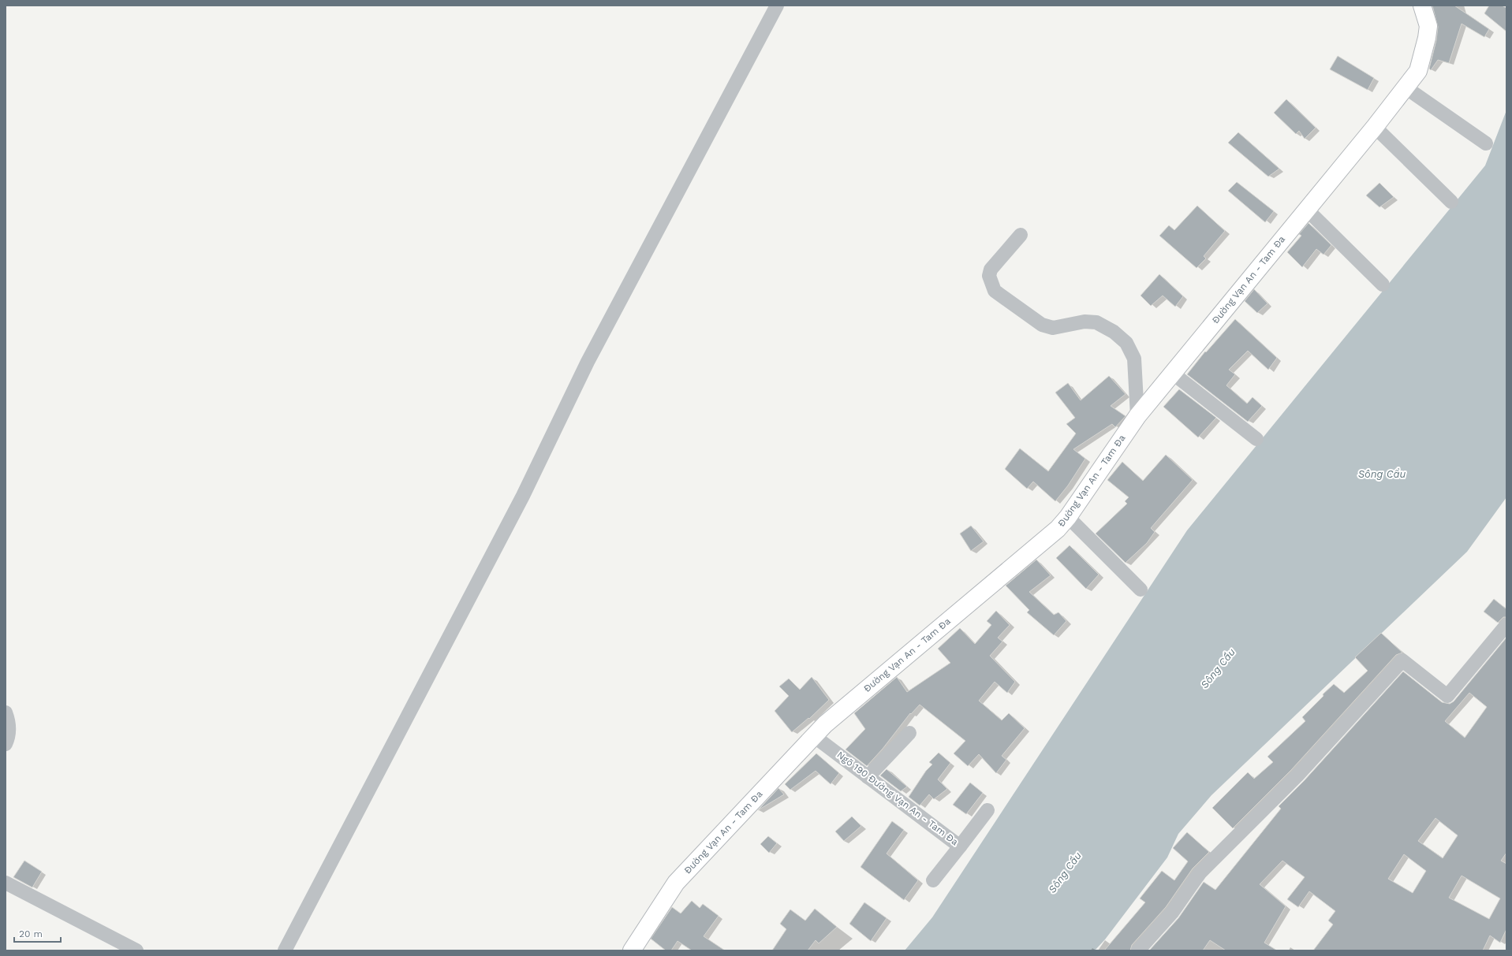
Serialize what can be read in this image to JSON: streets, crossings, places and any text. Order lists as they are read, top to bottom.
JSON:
{
  "streets": {
    "main road": ["Đường Vạn An - Tam Đa"],
    "street": ["Ngõ 190 Đường Vạn An - Tam Đa"]
  },
  "crossings": [
    ["Đường Vạn An - Tam Đa", "Ngõ 190 Đường Vạn An - Tam Đa"]
  ],
  "water": ["Sông Cầu"],
  "scale_bar": "20 m"
}
